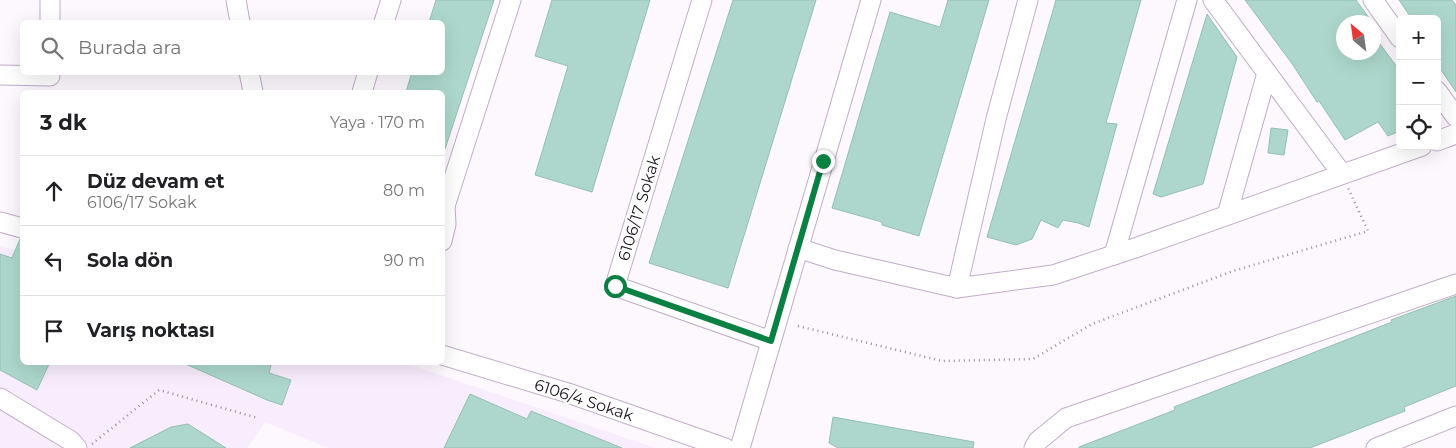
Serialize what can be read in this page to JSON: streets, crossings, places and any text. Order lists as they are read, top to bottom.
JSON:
{
  "streets": {
    "street": ["6106/17 Sokak", "6106/4 Sokak"]
  },
  "north": "top left",
  "page": {
    "map_buttons": ["+", "−"],
    "search": "Burada ara",
    "heading": ["3 dk", "Yaya · 170 m"],
    "list": [
      ["Düz devam et", "6106/17 Sokak", "80 m"],
      ["Sola dön", "90 m"],
      "Varış noktası"
    ]
  }
}
